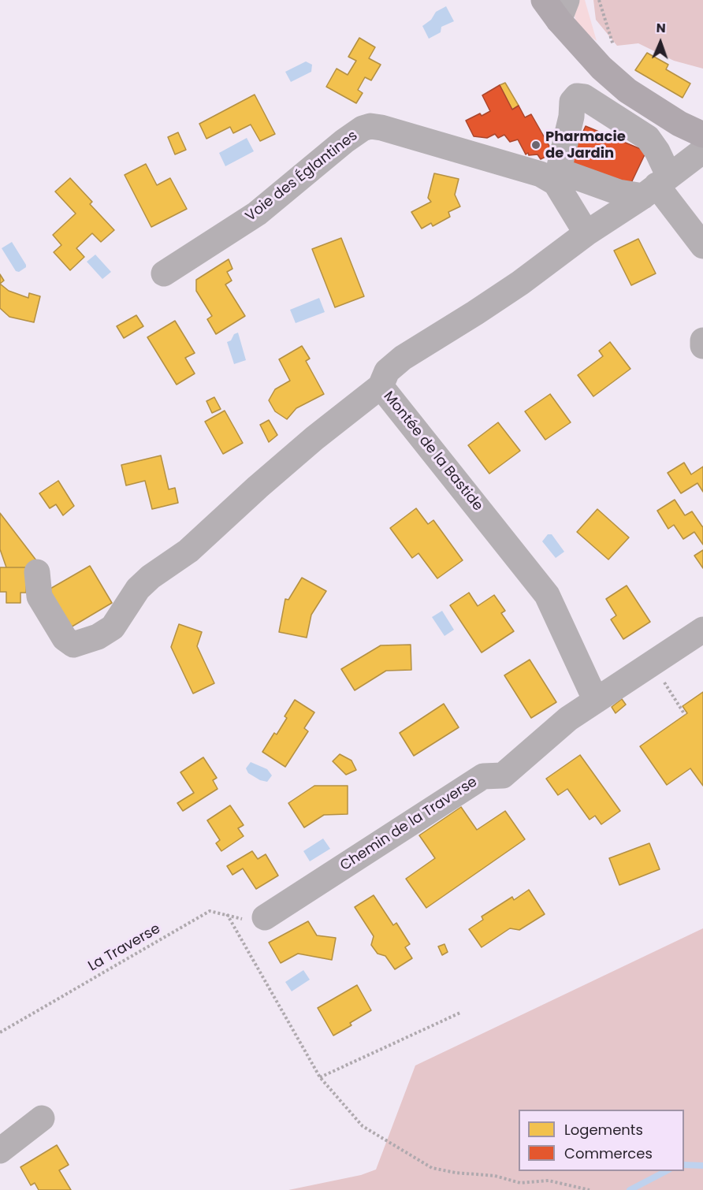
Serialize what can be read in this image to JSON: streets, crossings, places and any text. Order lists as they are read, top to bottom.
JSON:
{
  "streets": {
    "street": ["Voie des Églantines", "Montée de la Bastide", "Chemin de la Traverse"],
    "path": ["La Traverse"]
  },
  "crossings": [
    ["Montée de la Bastide", "Chemin de la Traverse"],
    ["Chemin de la Traverse", "La Traverse"]
  ],
  "places": ["Pharmacie de Jardin"],
  "legend": ["Logements", "Commerces"],
  "north": "top"
}
